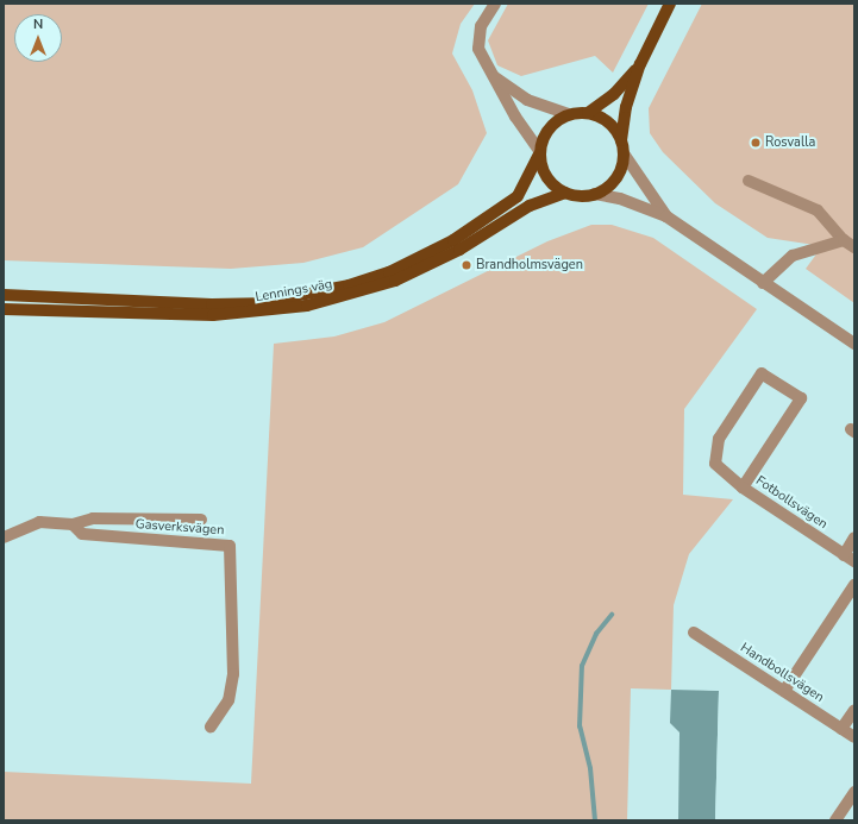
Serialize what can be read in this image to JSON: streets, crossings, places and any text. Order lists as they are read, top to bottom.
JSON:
{
  "streets": {
    "main road": ["Lennings väg"],
    "street": ["Fotbollsvägen", "Gasverksvägen", "Handbollsvägen"]
  },
  "places": ["Rosvalla", "Brandholmsvägen"],
  "north": "top"
}
